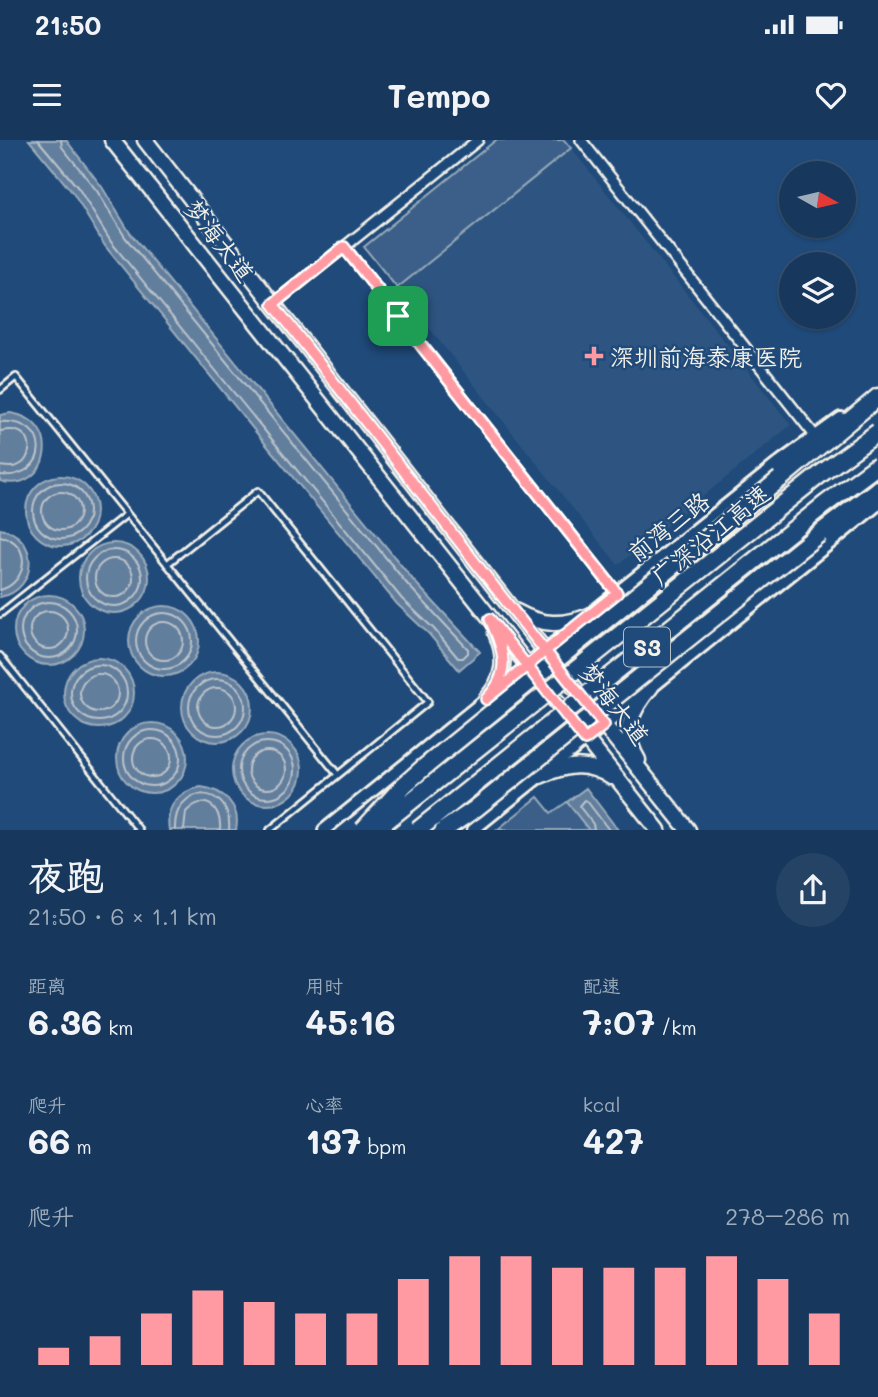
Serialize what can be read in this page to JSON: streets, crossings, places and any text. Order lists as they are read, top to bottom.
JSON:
{
  "streets": {
    "highway": ["广深沿江高速", "S3"],
    "main road": ["梦海大道", "前湾三路"]
  },
  "crossings": [
    ["梦海大道", "前湾三路"]
  ],
  "places": {
    "health": ["深圳前海泰康医院"]
  },
  "north": "right",
  "page": {
    "status": "21:50",
    "header": "Tempo",
    "heading": ["夜跑", "21:50 · 6 × 1.1 km"],
    "stats": [
      ["距离", "6.36 km"],
      ["用时", "45:16"],
      ["配速", "7:07 /km"],
      ["爬升", "66 m"],
      ["心率", "137 bpm"],
      ["kcal", "427"]
    ],
    "chart": ["爬升", "278–286 m"]
  }
}
